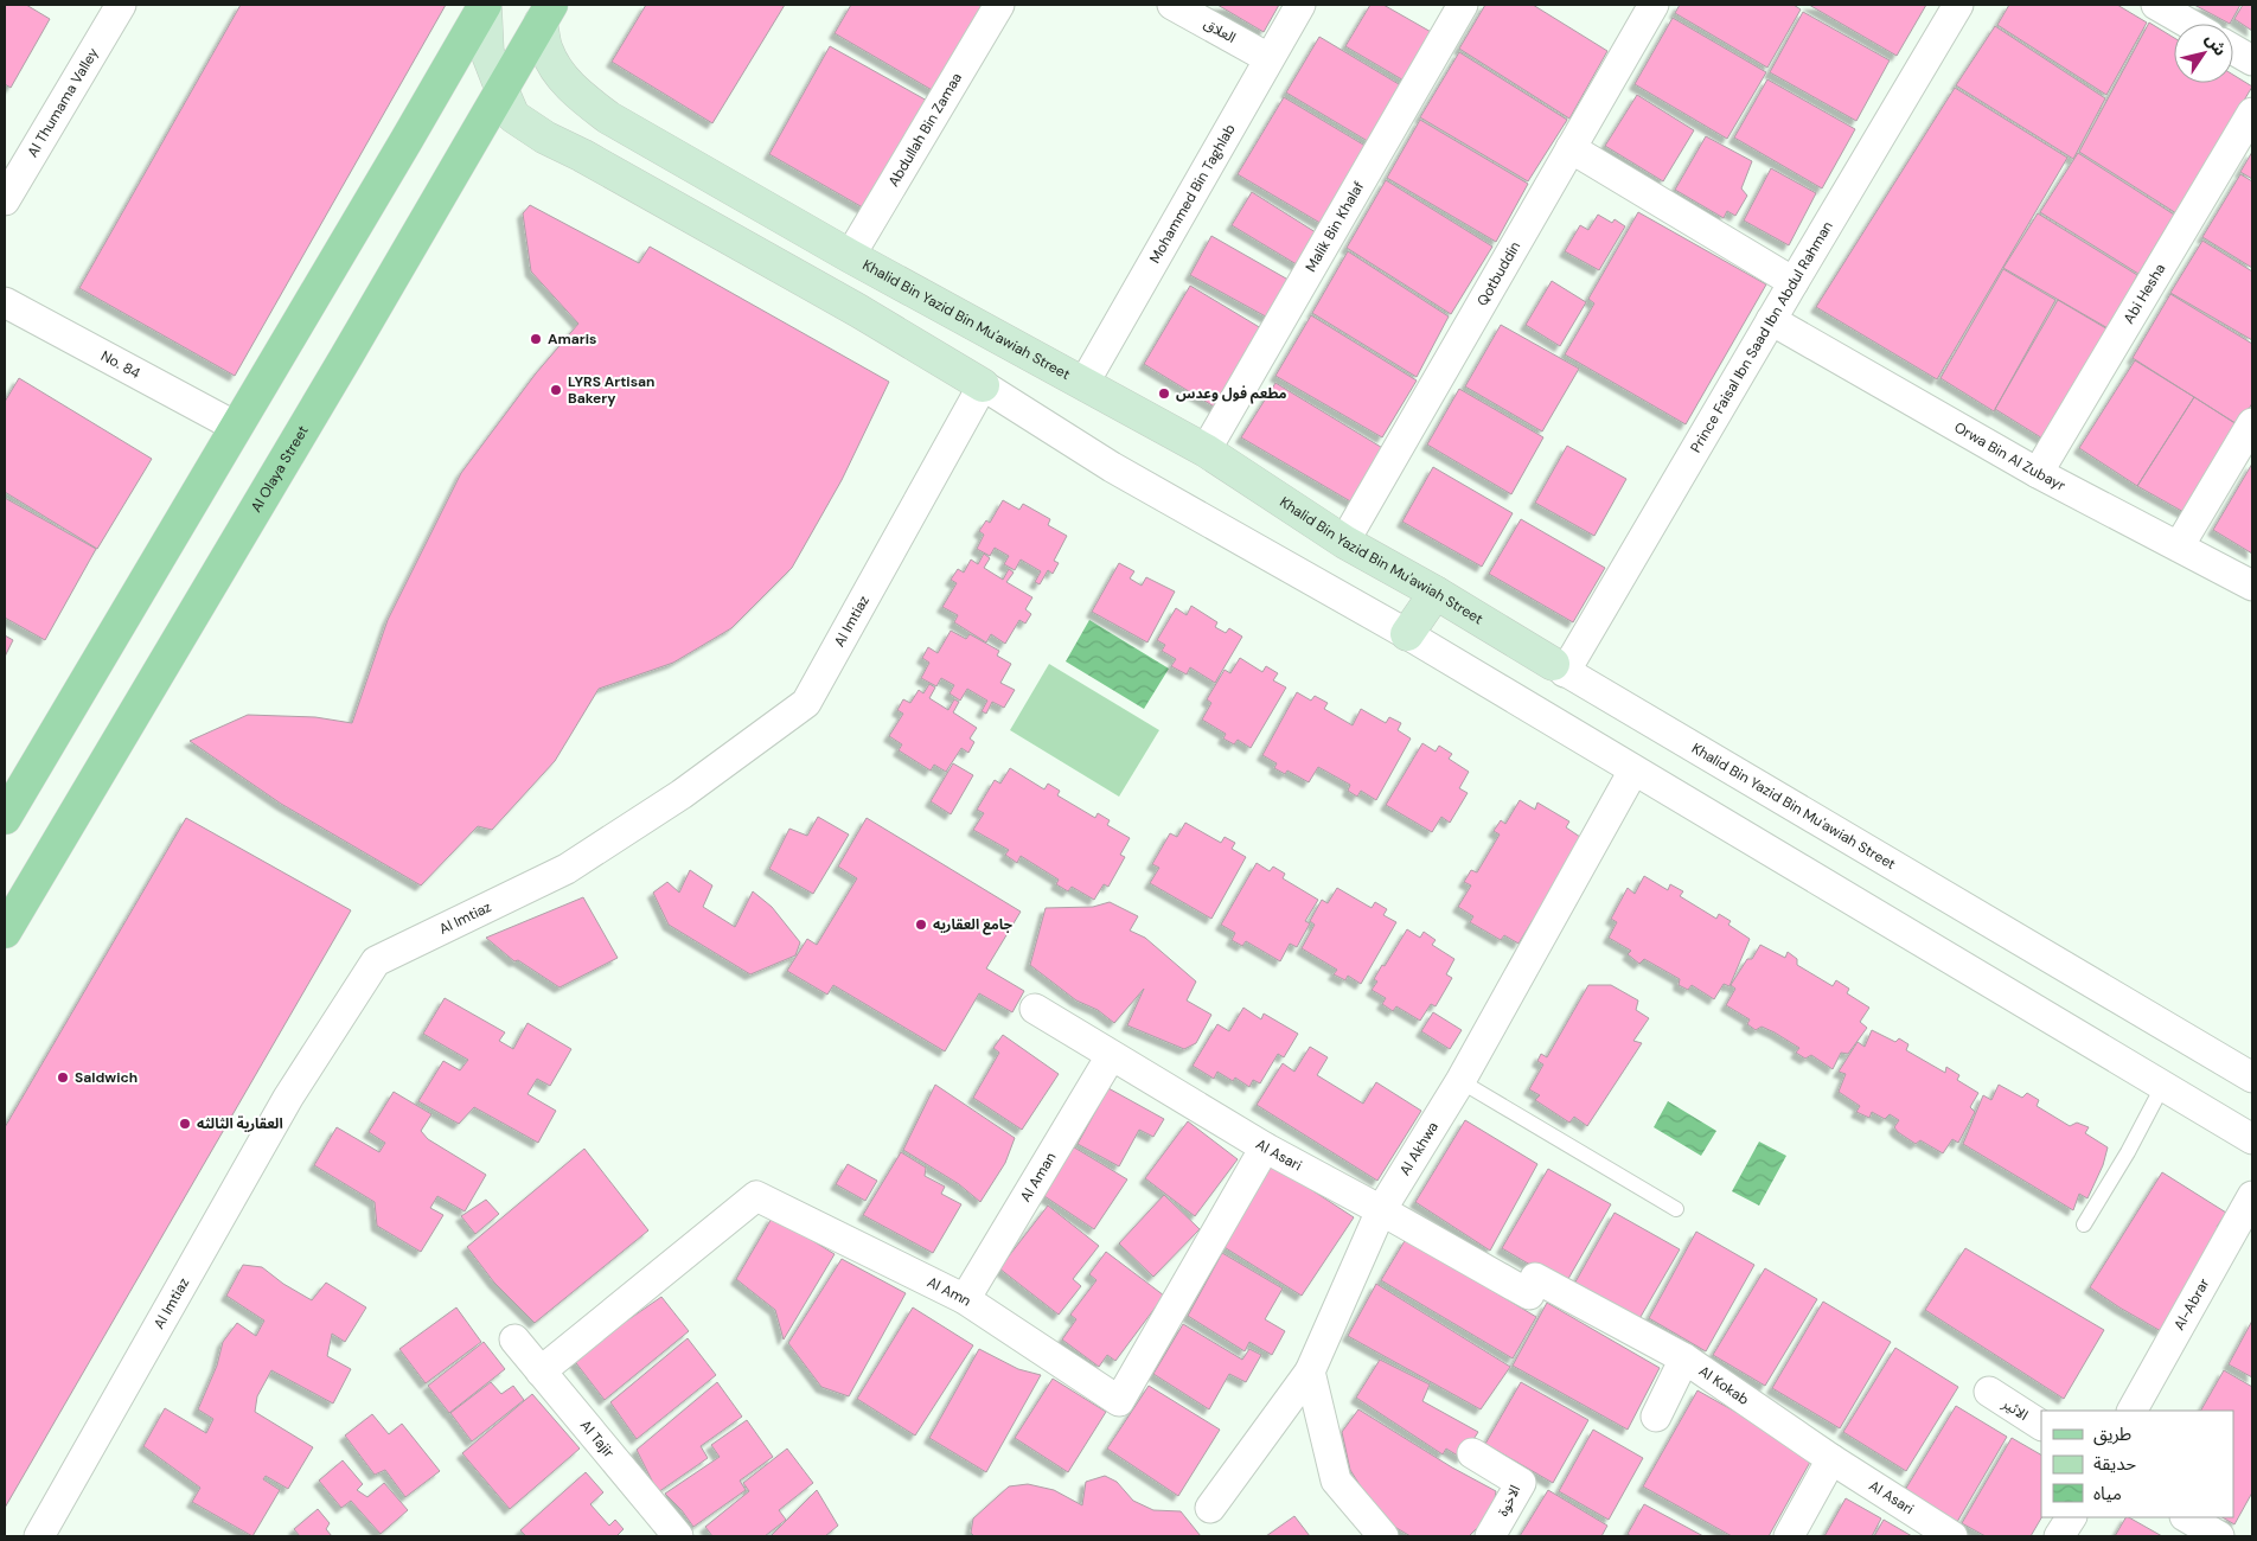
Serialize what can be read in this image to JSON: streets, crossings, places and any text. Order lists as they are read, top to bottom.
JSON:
{
  "streets": {
    "main road": ["Khalid Bin Yazid Bin Mu'awiah Street", "Al Olaya Street"],
    "street": [
      "العلاق",
      "Al Thumama Valley",
      "Abdullah Bin Zamaa",
      "Mohammed Bin Taghlab",
      "Malik Bin Khalaf",
      "Qotbuddin",
      "Abi Hesha",
      "Prince Faisal Ibn Saad Ibn Abdul Rahman",
      "No. 84",
      "Orwa Bin Al Zubayr",
      "Al Imtiaz",
      "Al Akhwa",
      "Al Asari",
      "Al Aman",
      "Al Amn",
      "Al-Abrar",
      "Al Kokab",
      "الاثير",
      "Al Tajir",
      "الاخوة"
    ]
  },
  "crossings": [
    ["العلاق", "Mohammed Bin Taghlab"],
    ["Abdullah Bin Zamaa", "Khalid Bin Yazid Bin Mu'awiah Street"],
    ["Mohammed Bin Taghlab", "Khalid Bin Yazid Bin Mu'awiah Street"],
    ["Malik Bin Khalaf", "Khalid Bin Yazid Bin Mu'awiah Street"],
    ["Qotbuddin", "Khalid Bin Yazid Bin Mu'awiah Street"],
    ["Abi Hesha", "Orwa Bin Al Zubayr"],
    ["Khalid Bin Yazid Bin Mu'awiah Street", "Prince Faisal Ibn Saad Ibn Abdul Rahman"],
    ["Khalid Bin Yazid Bin Mu'awiah Street", "Al Olaya Street"],
    ["Prince Faisal Ibn Saad Ibn Abdul Rahman", "Orwa Bin Al Zubayr"],
    ["Al Akhwa", "Al Asari"],
    ["Al Asari", "Al Aman"],
    ["Al Asari", "Al Amn"],
    ["Al Asari", "Al Kokab"],
    ["Al Aman", "Al Amn"],
    ["Al Amn", "Al Tajir"]
  ],
  "places": [
    "Amaris",
    "LYRS Artisan Bakery",
    "مطعم فول وعدس",
    "جامع العقاريه",
    "Saldwich",
    "العقارية الثالثه"
  ],
  "legend": ["طريق", "حديقة", "مياه"],
  "north": "top right"
}
